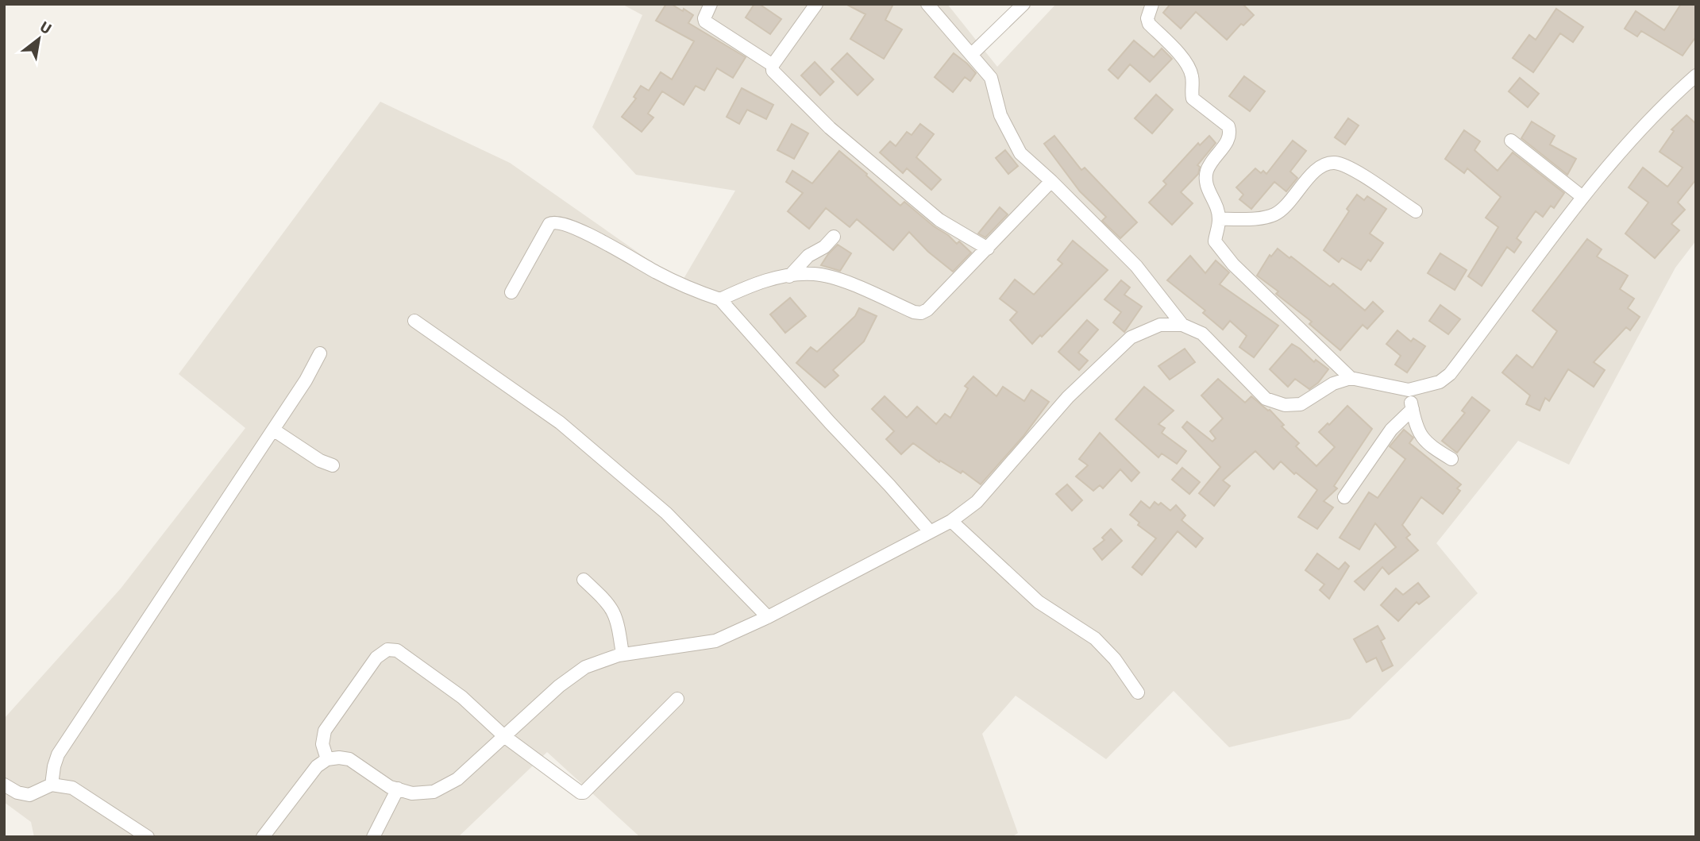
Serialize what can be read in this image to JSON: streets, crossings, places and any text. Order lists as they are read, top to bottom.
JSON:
{
  "north": "top right"
}
